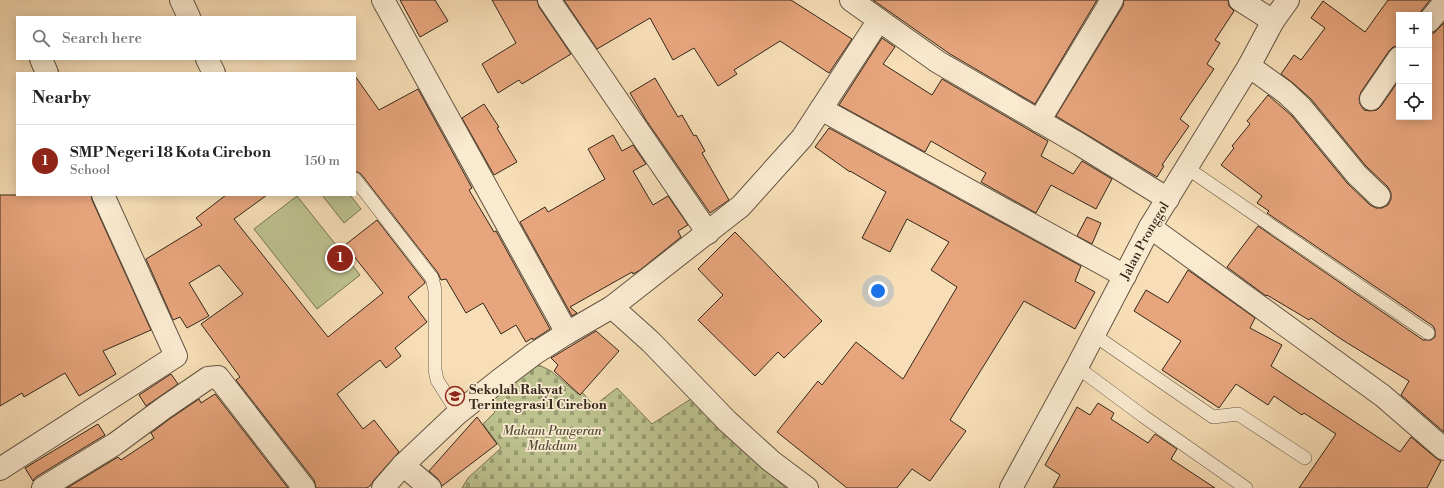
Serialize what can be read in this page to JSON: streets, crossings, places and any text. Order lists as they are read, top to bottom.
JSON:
{
  "streets": {
    "street": ["Jalan Pronggol"]
  },
  "parks": ["Makam Pangeran Makdum"],
  "places": {
    "school or university": ["Sekolah Rakyat Terintegrasi 1 Cirebon"]
  },
  "page": {
    "map_buttons": ["+", "−"],
    "search": "Search here",
    "heading": "Nearby",
    "list": [
      {
        "mark": "1",
        "name": "SMP Negeri 18 Kota Cirebon",
        "note": "School",
        "value": "150 m"
      }
    ],
    "pins": "1"
  }
}
